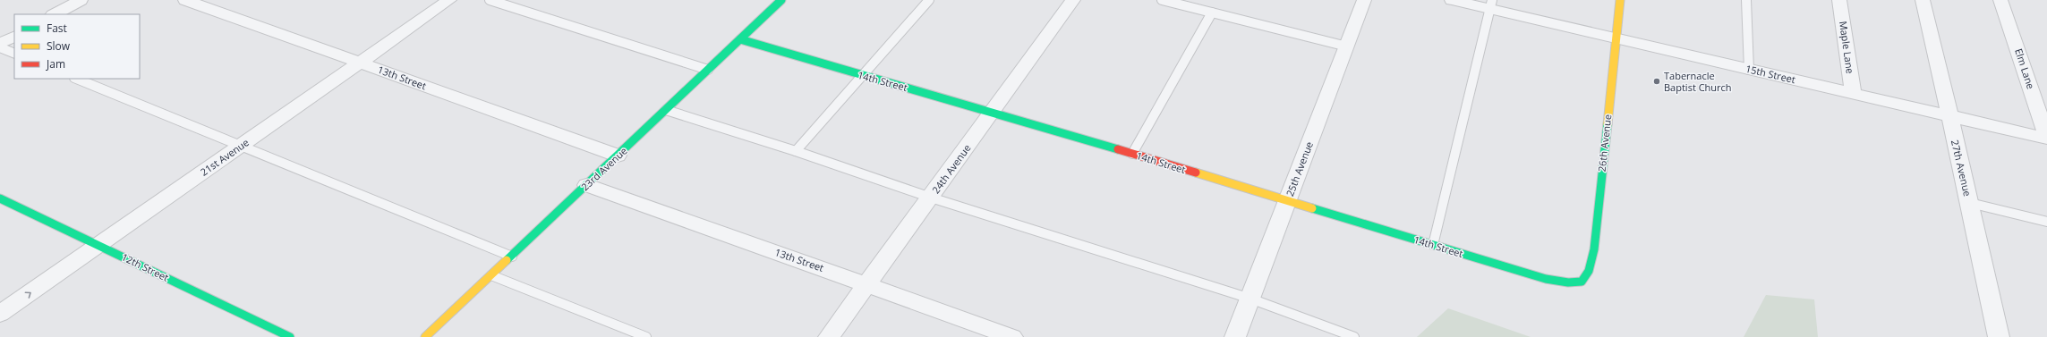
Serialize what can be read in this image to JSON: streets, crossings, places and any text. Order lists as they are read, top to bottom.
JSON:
{
  "streets": {
    "street": [
      "Maple Lane",
      "Elm Lane",
      "15th Street",
      "13th Street",
      "14th Street",
      "26th Avenue",
      "21st Avenue",
      "27th Avenue",
      "23rd Avenue",
      "24th Avenue",
      "25th Avenue",
      "12th Street"
    ]
  },
  "crossings": [
    ["Maple Lane", "15th Street"],
    ["Elm Lane", "15th Street"],
    ["15th Street", "26th Avenue"],
    ["15th Street", "27th Avenue"],
    ["13th Street", "21st Avenue"],
    ["13th Street", "23rd Avenue"],
    ["13th Street", "24th Avenue"],
    ["14th Street", "26th Avenue"],
    ["14th Street", "23rd Avenue"],
    ["14th Street", "24th Avenue"],
    ["14th Street", "25th Avenue"],
    ["21st Avenue", "12th Street"]
  ],
  "places": ["Tabernacle Baptist Church"],
  "legend": ["Fast", "Slow", "Jam"]
}
